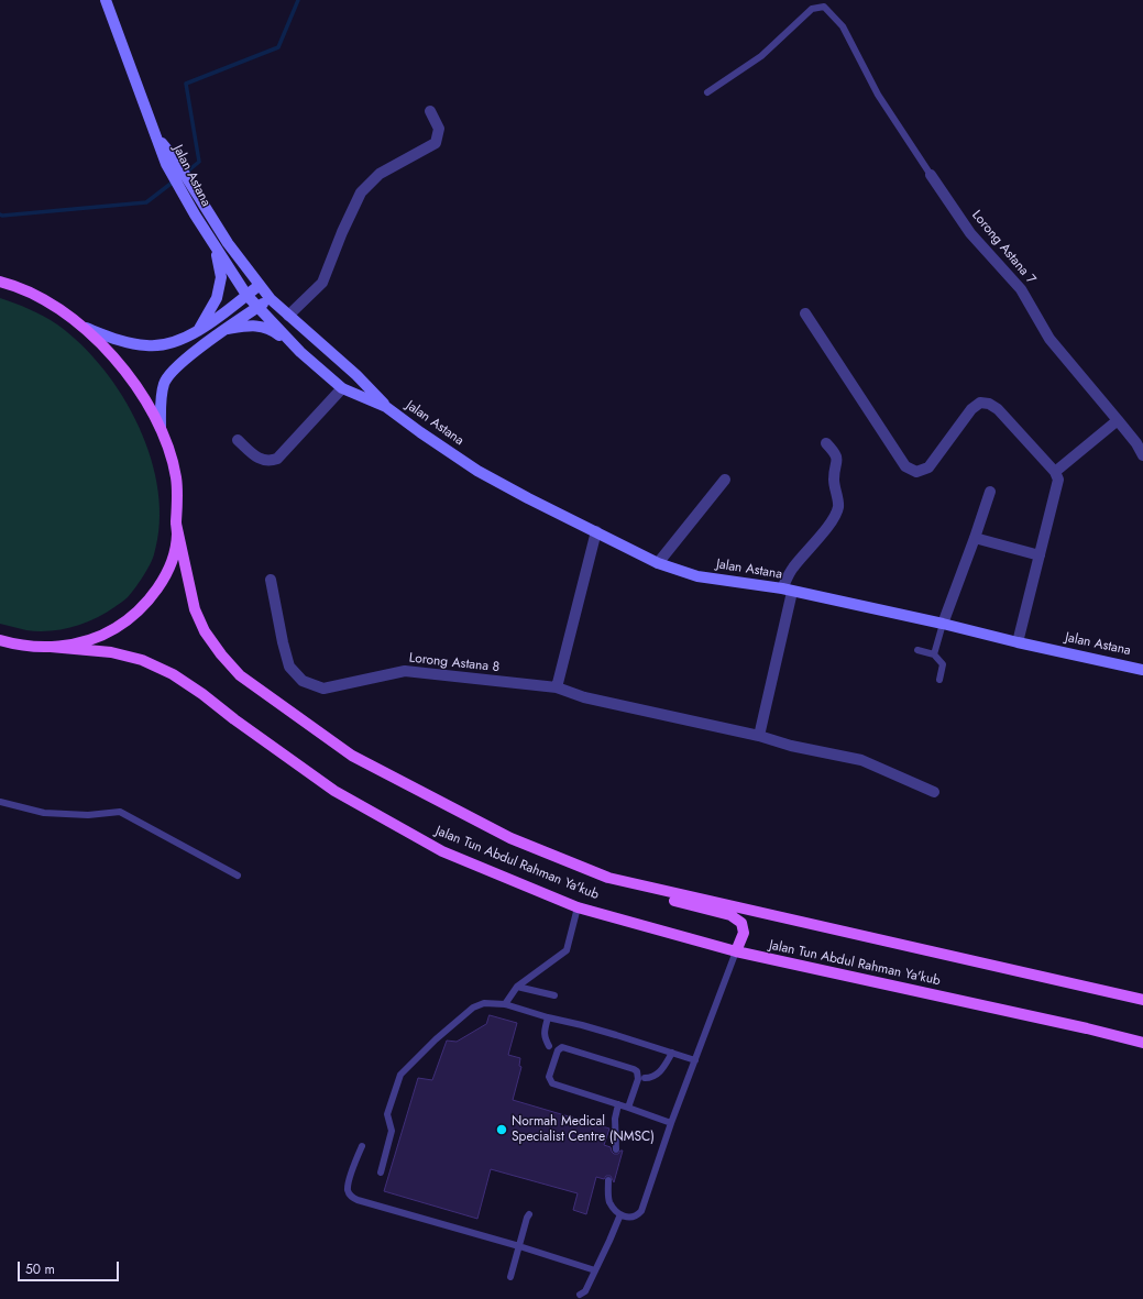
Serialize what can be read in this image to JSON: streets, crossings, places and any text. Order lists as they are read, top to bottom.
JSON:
{
  "streets": {
    "main road": ["Jalan Astana", "Jalan Tun Abdul Rahman Ya'kub"],
    "street": ["Lorong Astana 7", "Lorong Astana 8"]
  },
  "places": ["Normah Medical Specialist Centre (NMSC)"],
  "scale_bar": "50 m"
}
